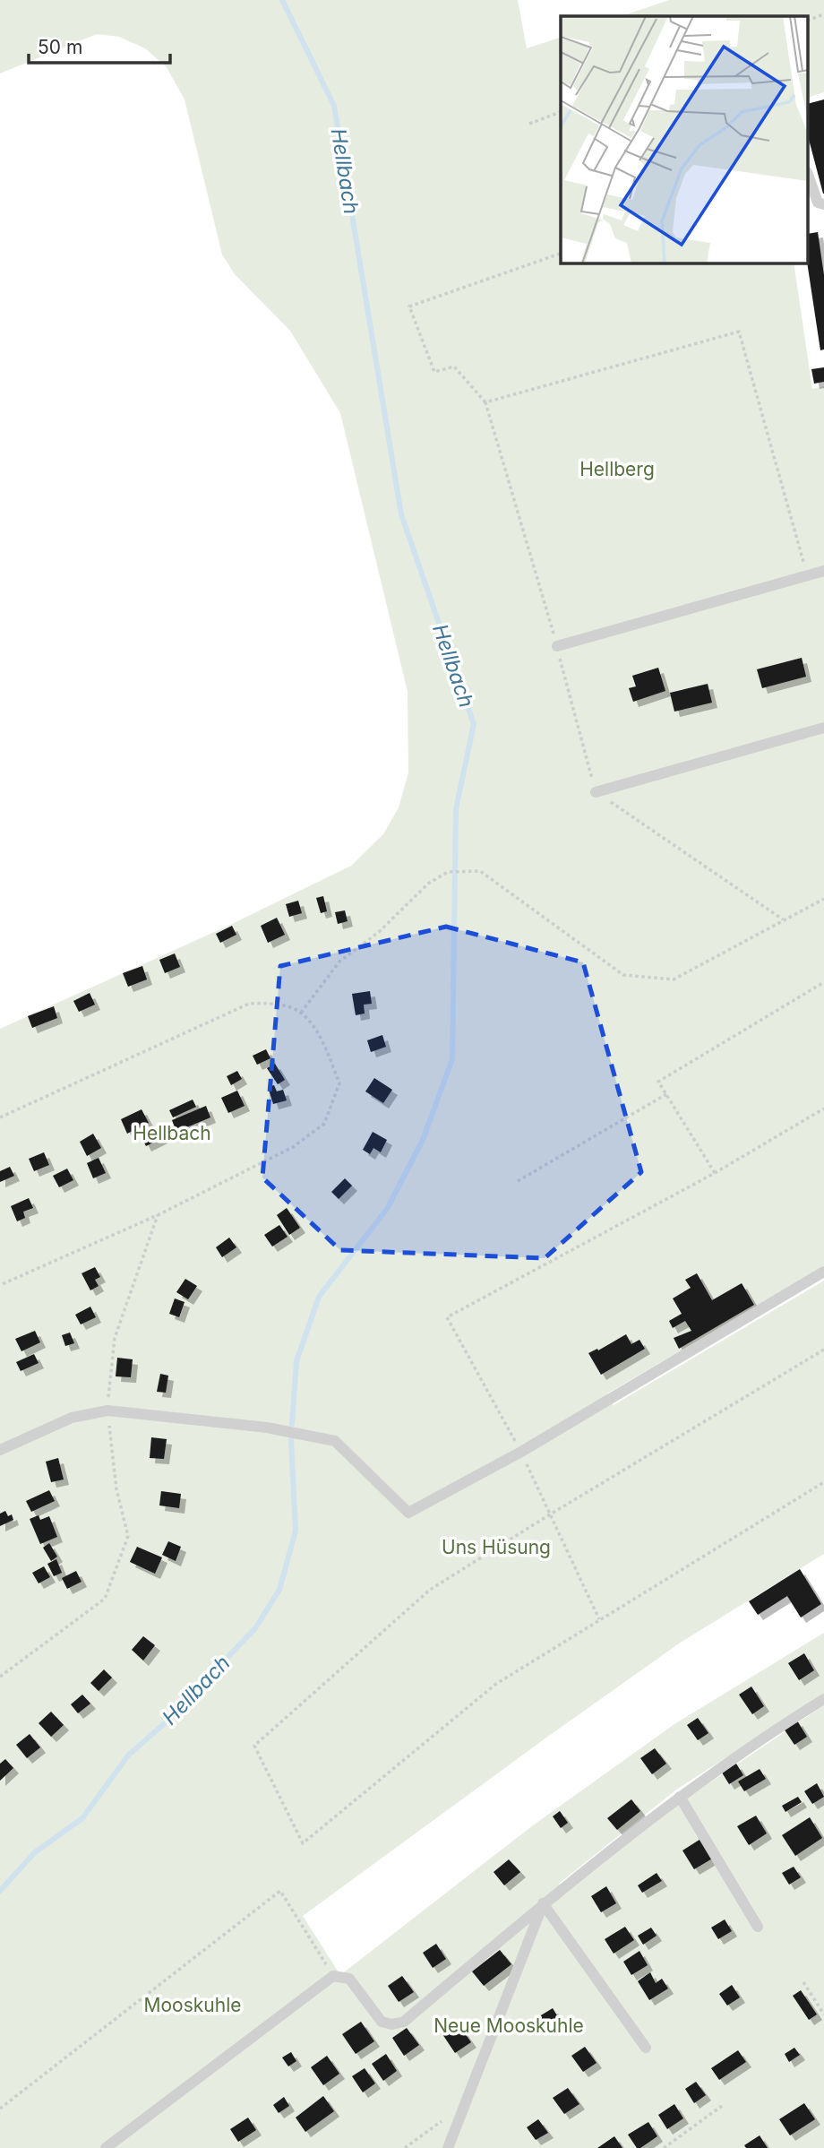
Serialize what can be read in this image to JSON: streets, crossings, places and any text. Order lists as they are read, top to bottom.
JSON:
{
  "water": ["Hellbach"],
  "parks": [
    "Hellberg",
    "Hellbach",
    "Uns Hüsung",
    "Mooskuhle",
    "Neue Mooskuhle"
  ],
  "scale_bar": "50 m"
}
